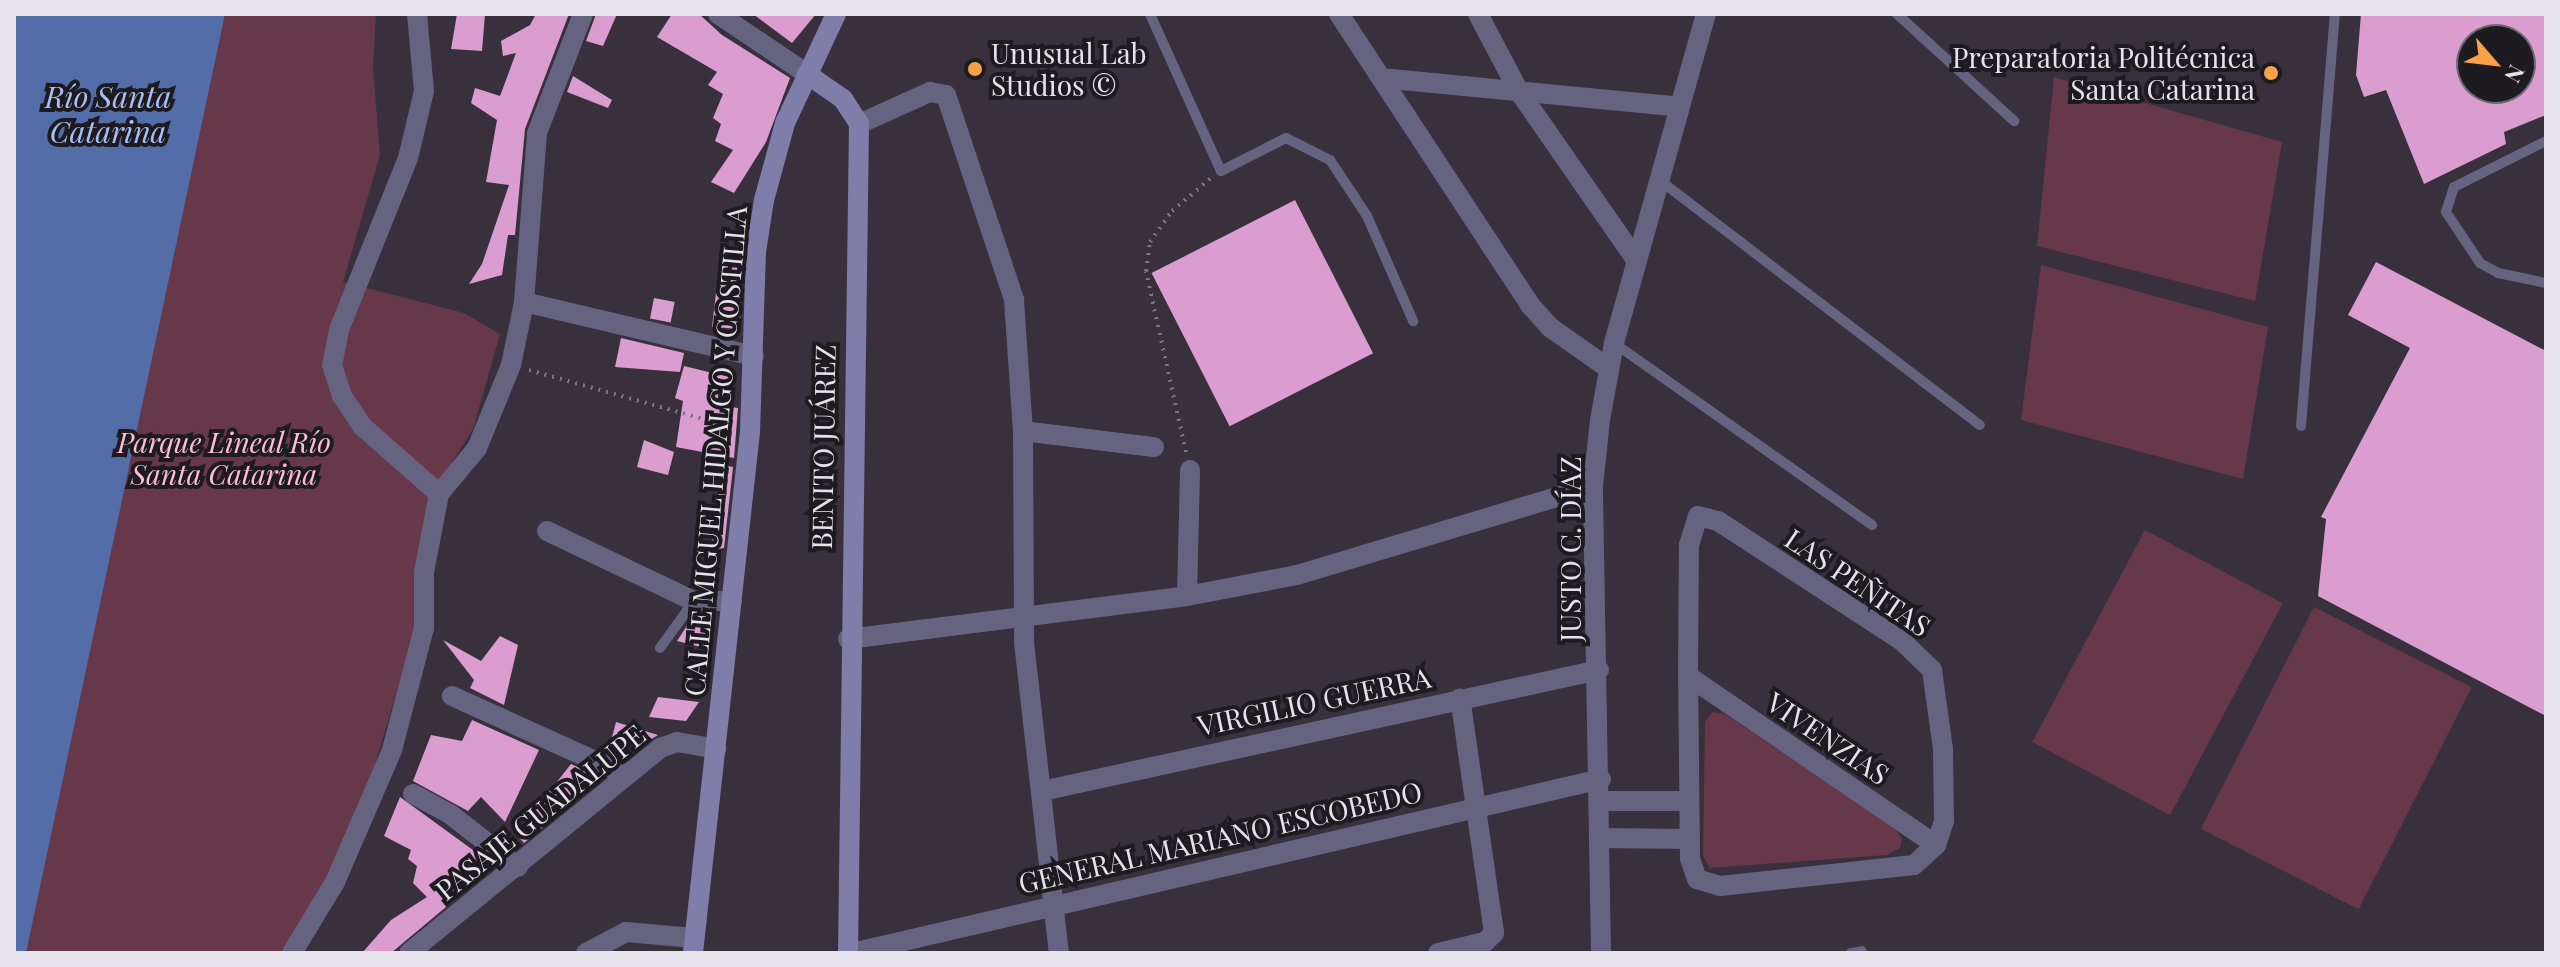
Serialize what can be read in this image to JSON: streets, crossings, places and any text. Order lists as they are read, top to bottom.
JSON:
{
  "streets": {
    "street": [
      "BENITO JUÁREZ",
      "CALLE MIGUEL HIDALGO Y COSTILLA",
      "JUSTO C. DÍAZ",
      "LAS PEÑITAS",
      "VIRGILIO GUERRA",
      "VIVENZIAS",
      "PASAJE GUADALUPE",
      "GENERAL MARIANO ESCOBEDO"
    ]
  },
  "crossings": [
    ["BENITO JUÁREZ", "GENERAL MARIANO ESCOBEDO"],
    ["CALLE MIGUEL HIDALGO Y COSTILLA", "PASAJE GUADALUPE"],
    ["JUSTO C. DÍAZ", "VIRGILIO GUERRA"],
    ["JUSTO C. DÍAZ", "GENERAL MARIANO ESCOBEDO"],
    ["LAS PEÑITAS", "VIVENZIAS"]
  ],
  "water": ["Río Santa Catarina"],
  "parks": ["Parque Lineal Río Santa Catarina"],
  "places": ["Unusual Lab Studios ©", "Preparatoria Politécnica Santa Catarina"],
  "north": "bottom right"
}
